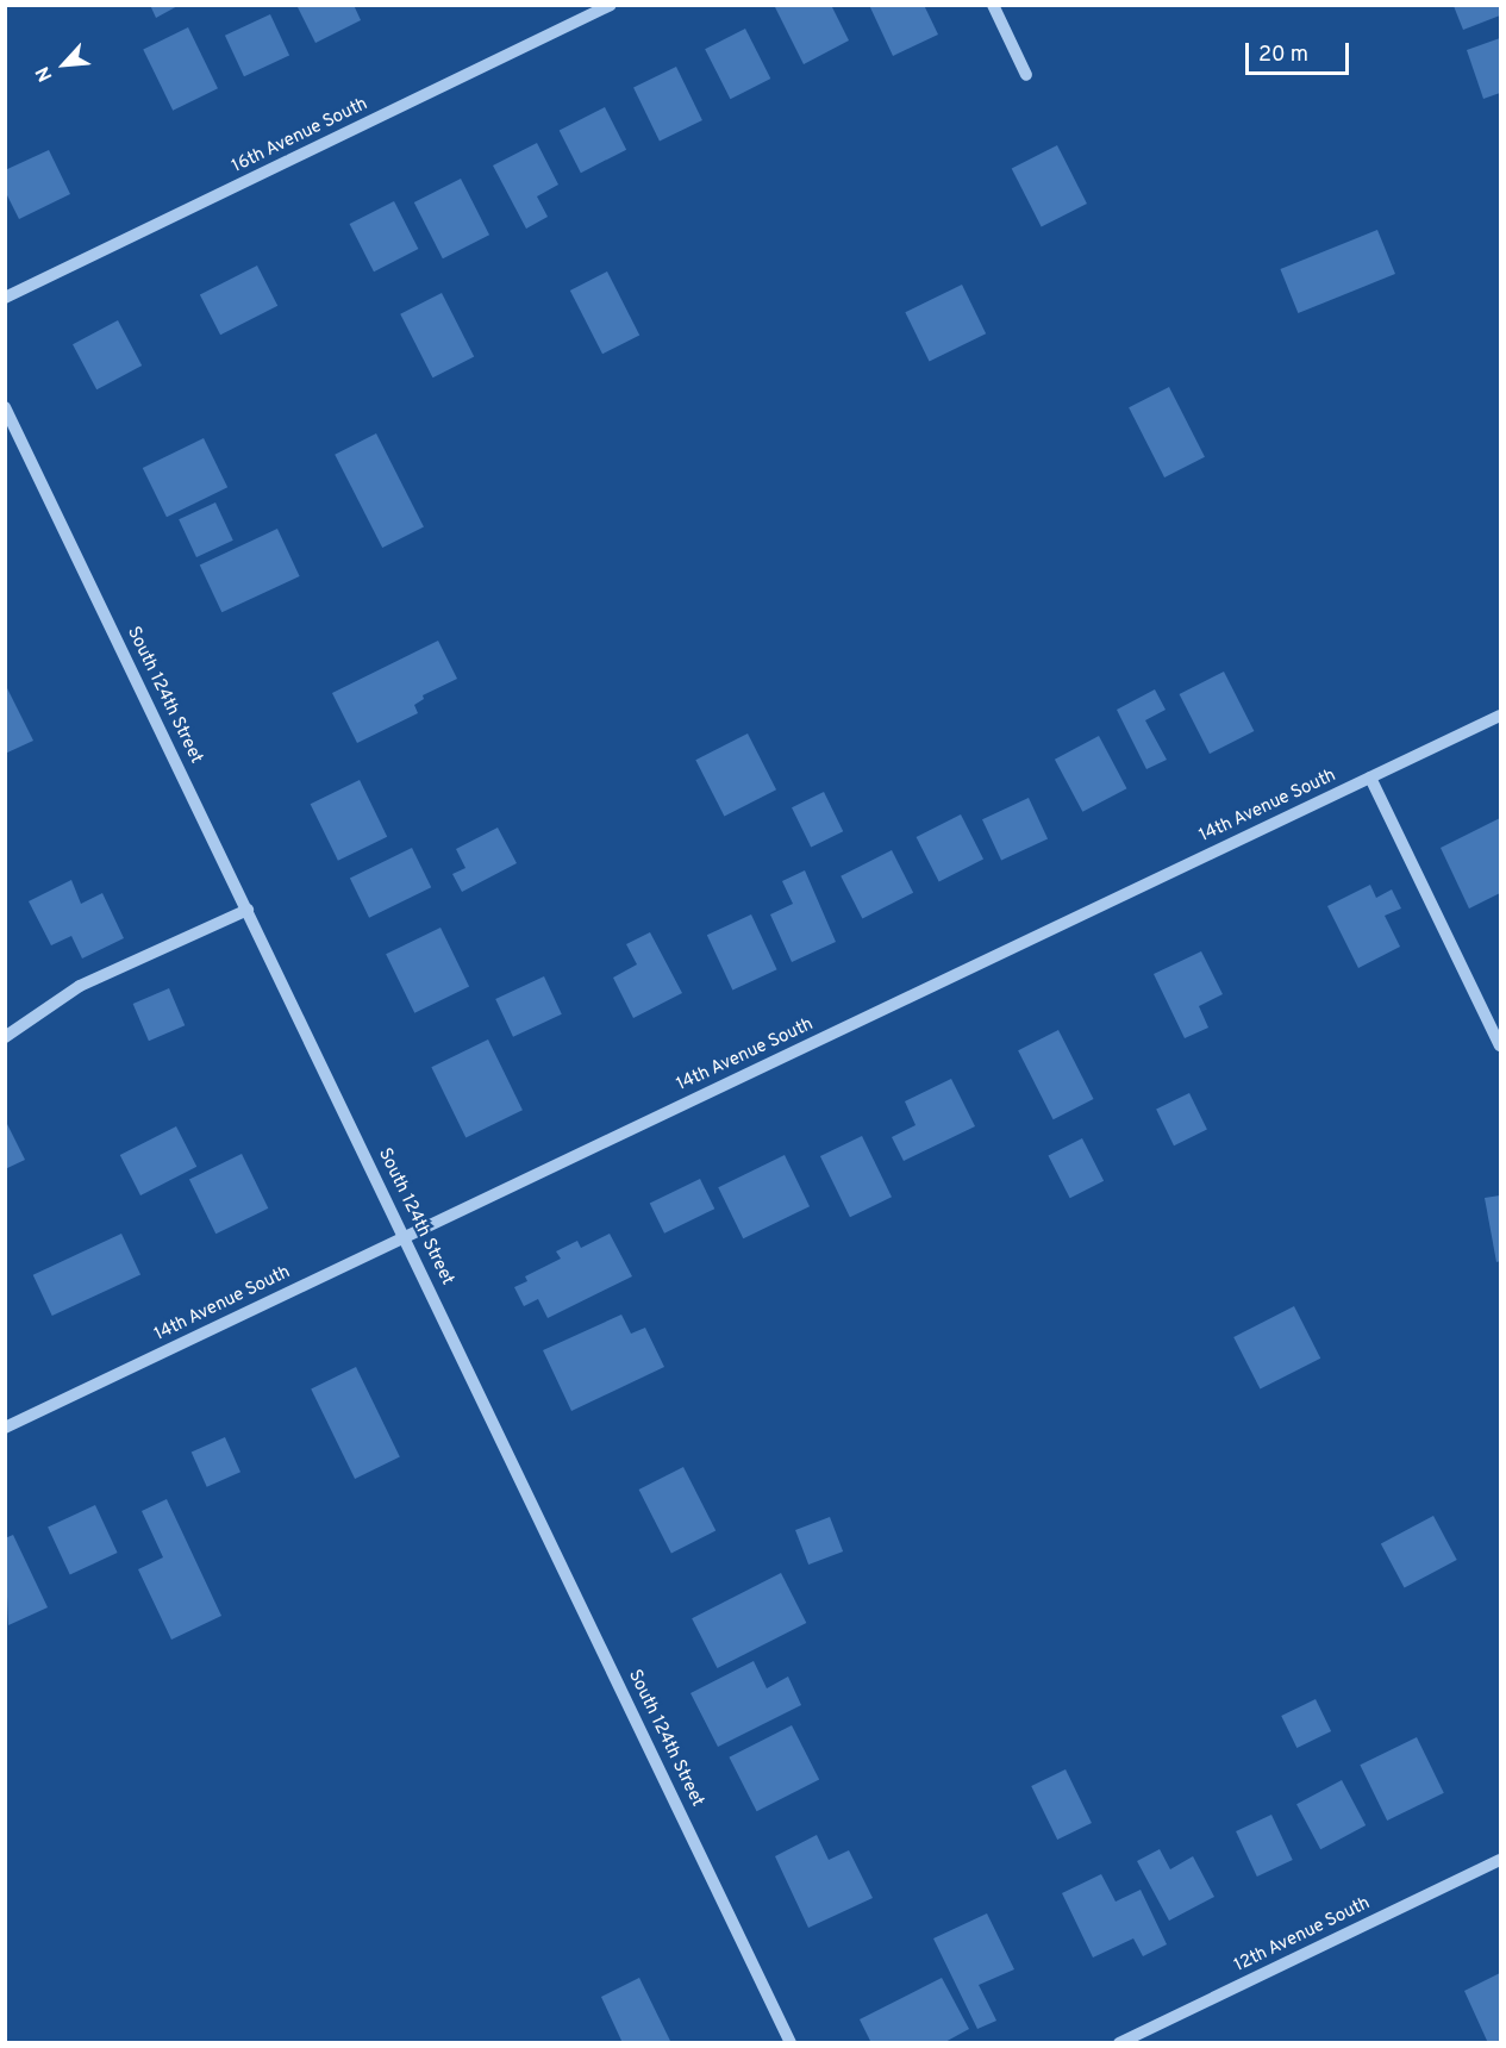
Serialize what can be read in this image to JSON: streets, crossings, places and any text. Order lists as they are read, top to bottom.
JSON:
{
  "streets": {
    "street": [
      "16th Avenue South",
      "South 124th Street",
      "14th Avenue South",
      "12th Avenue South"
    ]
  },
  "crossings": [
    ["South 124th Street", "14th Avenue South"]
  ],
  "scale_bar": "20 m",
  "north": "bottom left"
}
